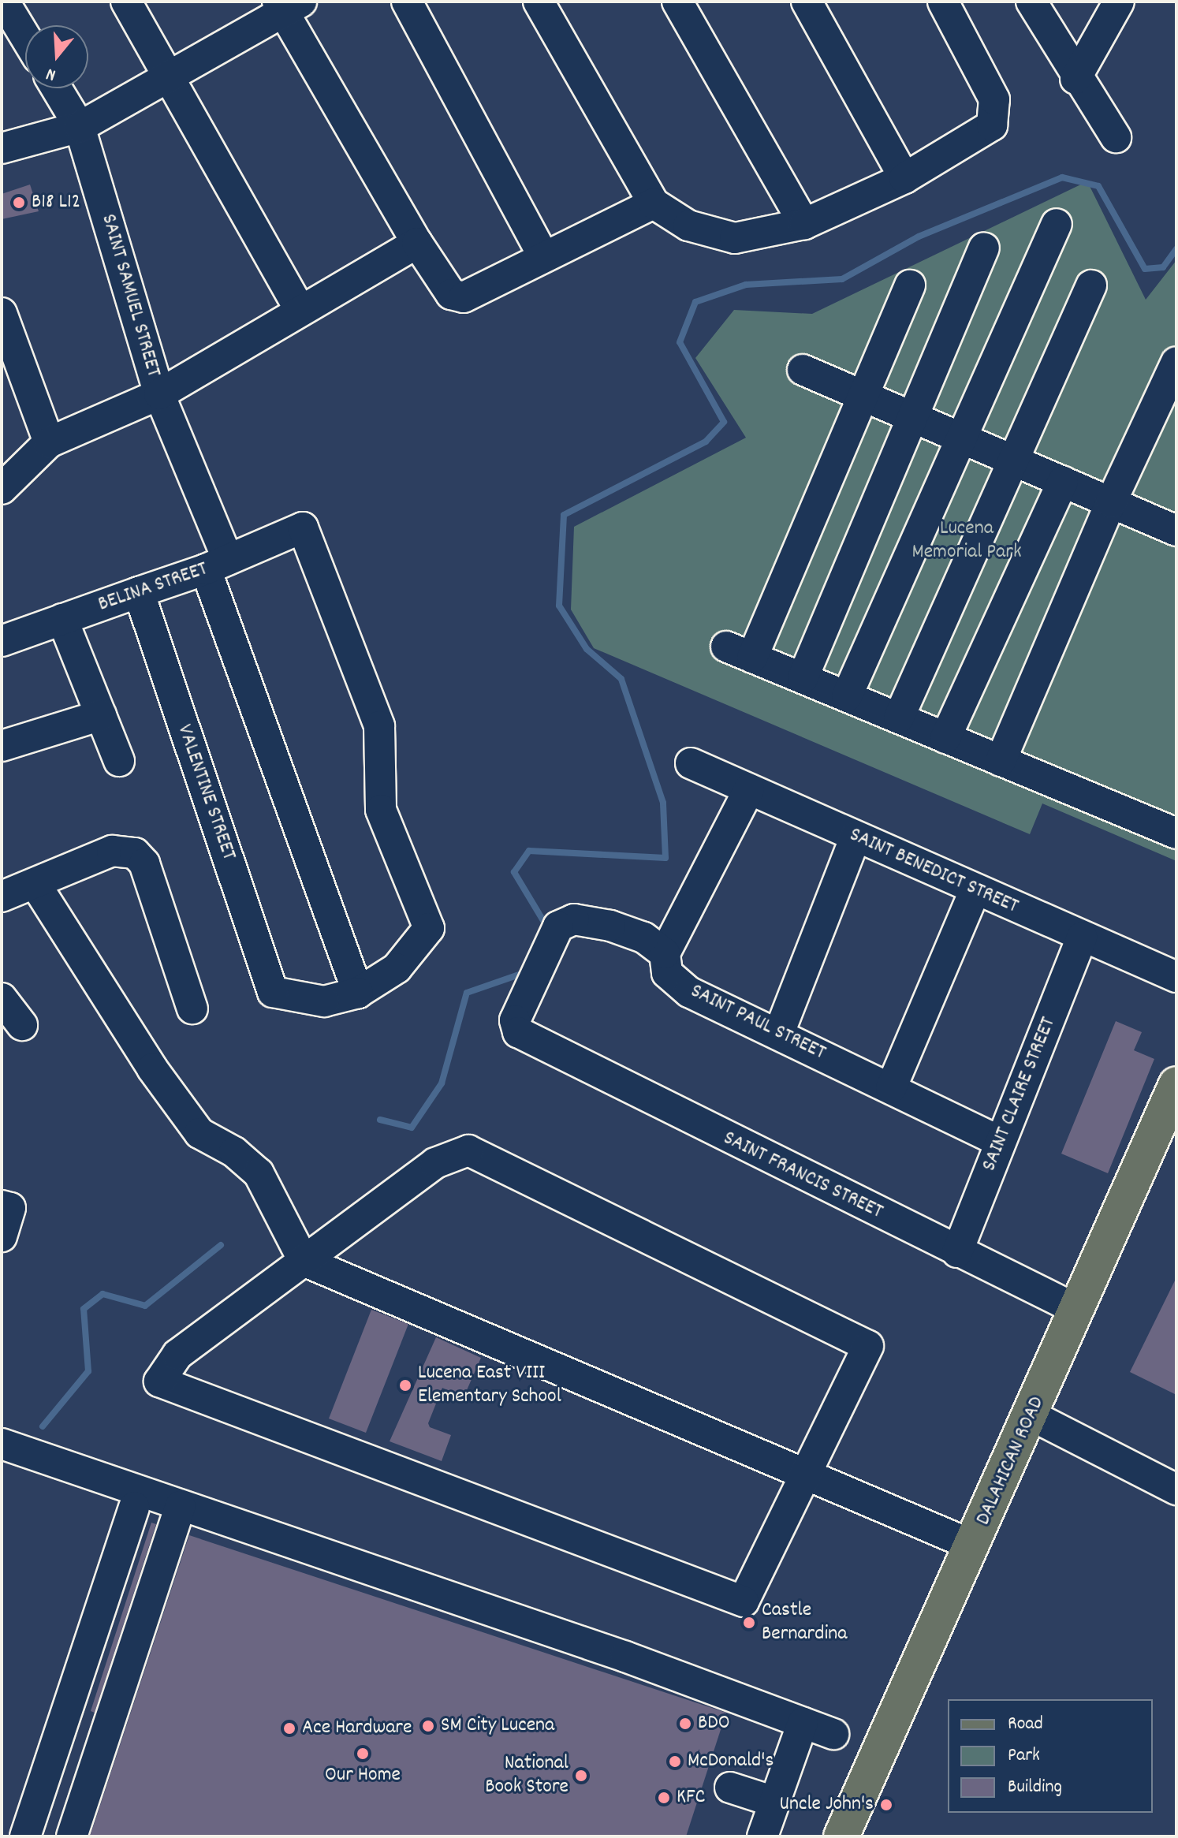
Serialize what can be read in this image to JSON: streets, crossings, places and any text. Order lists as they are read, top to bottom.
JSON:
{
  "streets": {
    "main road": ["DALAHICAN ROAD"],
    "street": [
      "SAINT SAMUEL STREET",
      "BELINA STREET",
      "VALENTINE STREET",
      "SAINT BENEDICT STREET",
      "SAINT PAUL STREET",
      "SAINT CLAIRE STREET",
      "SAINT FRANCIS STREET"
    ]
  },
  "crossings": [
    ["BELINA STREET", "VALENTINE STREET"],
    ["SAINT BENEDICT STREET", "SAINT CLAIRE STREET"],
    ["SAINT PAUL STREET", "SAINT CLAIRE STREET"],
    ["SAINT PAUL STREET", "SAINT FRANCIS STREET"],
    ["SAINT CLAIRE STREET", "SAINT FRANCIS STREET"],
    ["SAINT FRANCIS STREET", "DALAHICAN ROAD"]
  ],
  "parks": ["Lucena Memorial Park"],
  "places": [
    "B18 L12",
    "Lucena East VIII Elementary School",
    "Castle Bernardina",
    "BDO",
    "SM City Lucena",
    "Ace Hardware",
    "Our Home",
    "McDonald's",
    "National Book Store",
    "KFC",
    "Uncle John's"
  ],
  "legend": ["Road", "Park", "Building"],
  "north": "bottom"
}
